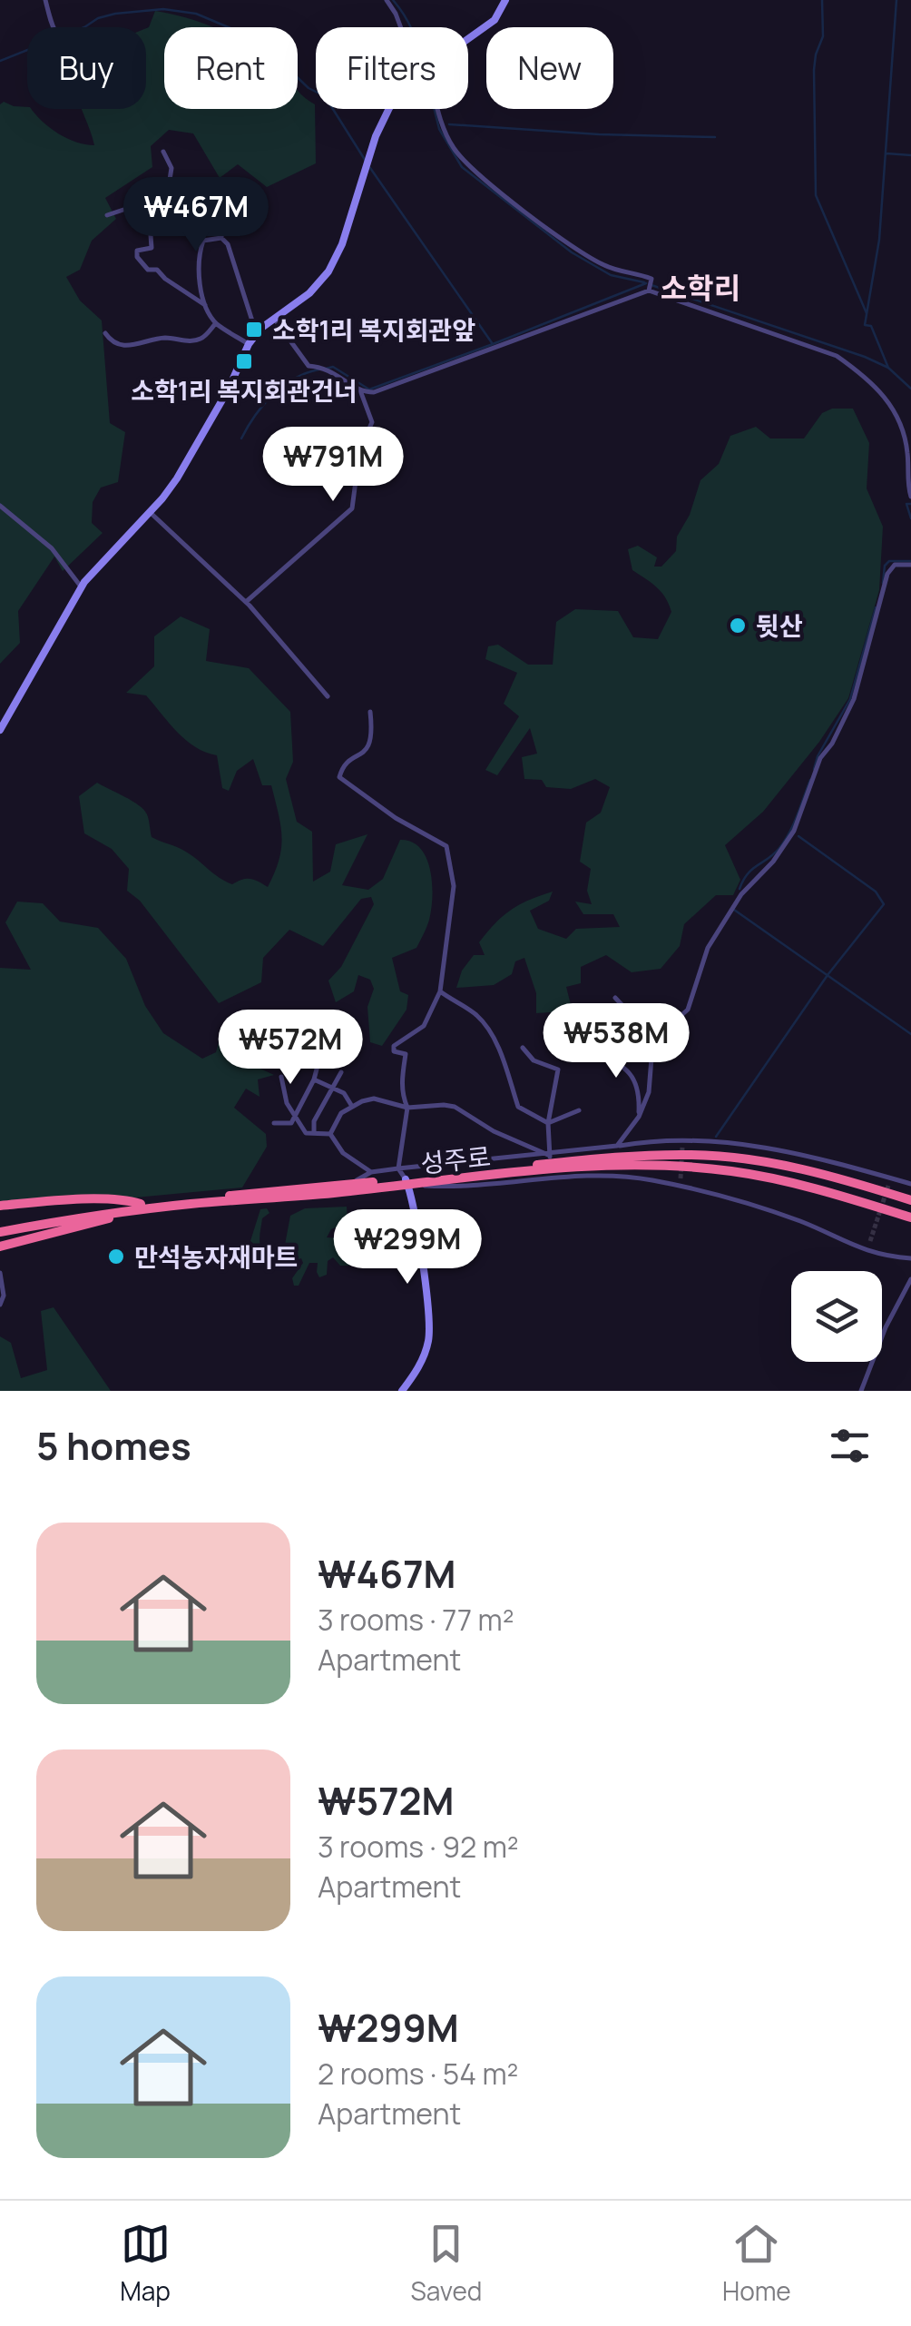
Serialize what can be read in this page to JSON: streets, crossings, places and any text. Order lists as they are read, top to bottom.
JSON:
{
  "streets": {
    "highway": ["성주로"]
  },
  "districts": ["소학리"],
  "places": {
    "transit": ["소학1리 복지회관앞", "소학1리 복지회관건너"],
    "other": ["뒷산", "만석농자재마트"]
  },
  "page": {
    "chip": [
      "Buy",
      "Rent",
      "Filters",
      "New"
    ],
    "price": [
      "₩467M",
      "₩791M",
      "₩538M",
      "₩572M",
      "₩299M"
    ],
    "heading": "5 homes",
    "list": [
      {
        "name": "₩467M",
        "note": "3 rooms · 77 m² · Apartment"
      },
      {
        "name": "₩572M",
        "note": "3 rooms · 92 m² · Apartment"
      },
      {
        "name": "₩299M",
        "note": "2 rooms · 54 m² · Apartment"
      }
    ],
    "tabs": ["Map", "Saved", "Home"]
  }
}
